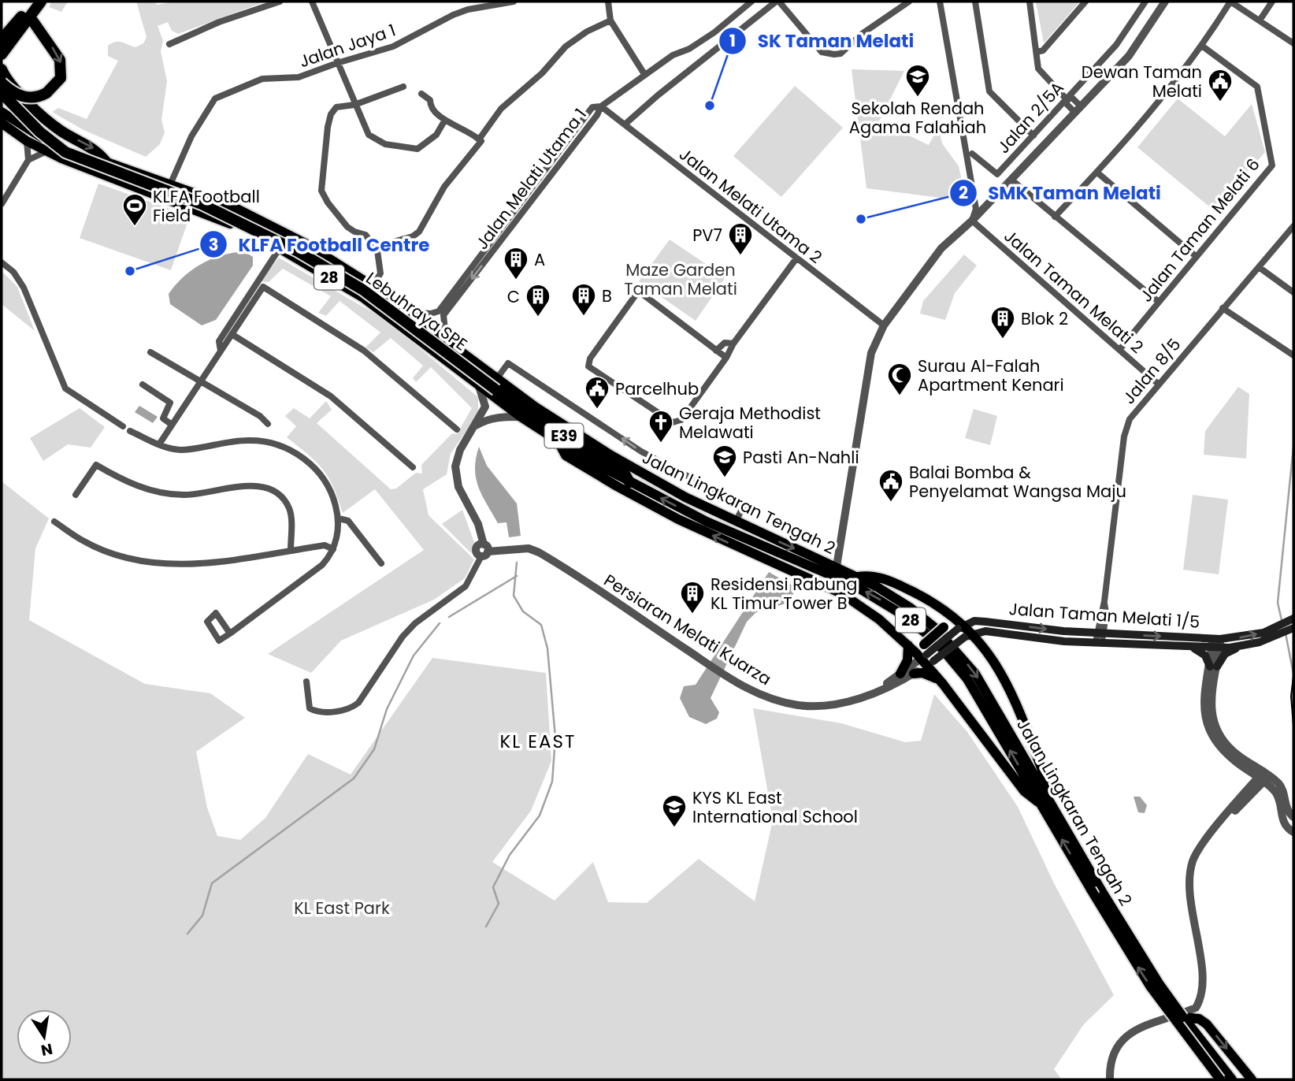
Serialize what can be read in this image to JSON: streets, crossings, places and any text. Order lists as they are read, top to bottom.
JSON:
{
  "streets": {
    "highway": [
      "28",
      "Lebuhraya SPE",
      "E39",
      "Jalan Lingkaran Tengah 2"
    ],
    "main road": ["Jalan Taman Melati 1/5"],
    "street": [
      "Jalan Jaya 1",
      "Jalan 2/5A",
      "Jalan Melati Utama 1",
      "Jalan Melati Utama 2",
      "Jalan Taman Melati 6",
      "Jalan Taman Melati 2",
      "Jalan 8/5",
      "Persiaran Melati Kuarza"
    ]
  },
  "crossings": [
    ["Jalan Jaya 1", "Jalan Lingkaran Tengah 2"],
    ["Jalan Melati Utama 1", "Jalan Melati Utama 2"],
    ["Jalan Melati Utama 1", "Jalan Lingkaran Tengah 2"],
    ["Jalan Taman Melati 6", "Jalan Taman Melati 2"],
    ["Jalan Taman Melati 2", "Jalan 8/5"],
    ["Lebuhraya SPE", "Jalan Lingkaran Tengah 2"],
    ["Jalan 8/5", "Jalan Taman Melati 1/5"],
    ["Jalan Taman Melati 1/5", "Persiaran Melati Kuarza"]
  ],
  "districts": ["KL EAST"],
  "parks": ["Maze Garden Taman Melati", "KL East Park"],
  "places": {
    "school or university": ["Sekolah Rendah Agama Falahiah", "Pasti An-Nahli", "KYS KL East International School"],
    "public building": ["Dewan Taman Melati", "Parcelhub", "Balai Bomba & Penyelamat Wangsa Maju"],
    "other": ["SK Taman Melati", "SMK Taman Melati", "KLFA Football Centre"],
    "sports": ["KLFA Football Field"],
    "building": [
      "PV7",
      "A",
      "B",
      "C",
      "Blok 2",
      "Residensi Rabung KL Timur Tower B"
    ],
    "mosque": ["Surau Al-Falah Apartment Kenari"],
    "church": ["Geraja Methodist Melawati"]
  },
  "north": "bottom"
}
